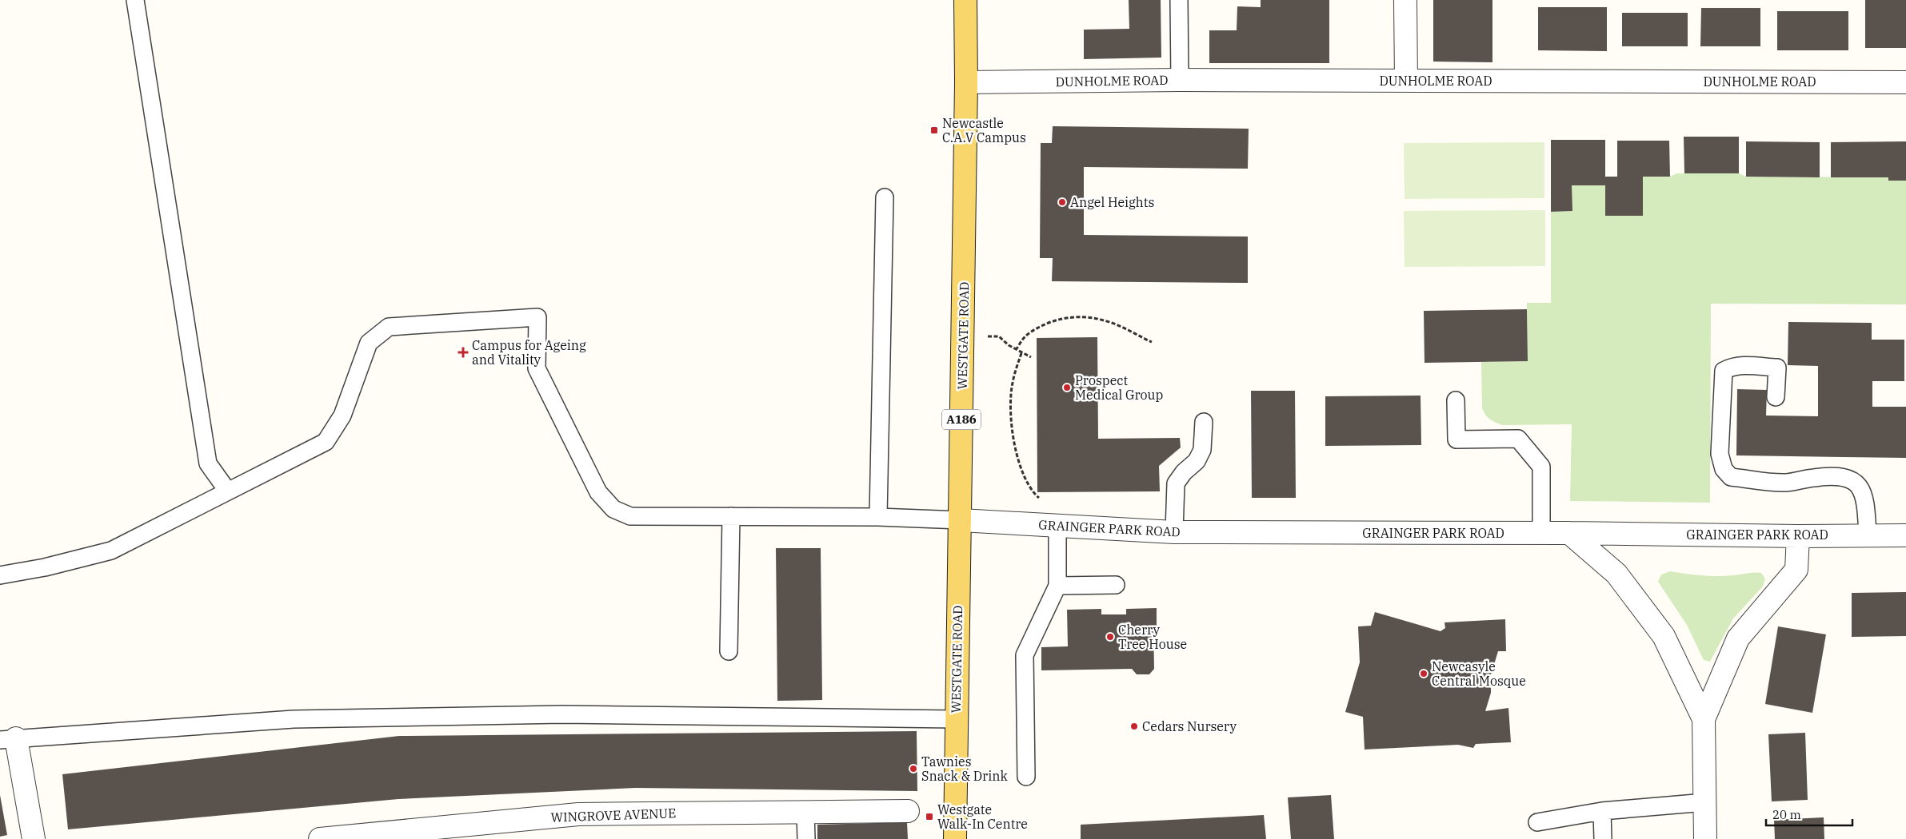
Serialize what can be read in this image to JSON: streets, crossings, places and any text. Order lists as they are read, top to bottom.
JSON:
{
  "streets": {
    "main road": ["WESTGATE ROAD", "A186"],
    "street": ["DUNHOLME ROAD", "GRAINGER PARK ROAD", "WINGROVE AVENUE"]
  },
  "crossings": [
    ["DUNHOLME ROAD", "WESTGATE ROAD"],
    ["WESTGATE ROAD", "GRAINGER PARK ROAD"]
  ],
  "places": {
    "transit": ["Newcastle C.A.V Campus", "Westgate Walk-In Centre"],
    "other": [
      "Angel Heights",
      "Prospect Medical Group",
      "Cherry Tree House",
      "Newcasyle Central Mosque",
      "Cedars Nursery",
      "Tawnies Snack & Drink"
    ],
    "health": ["Campus for Ageing and Vitality"]
  },
  "scale_bar": "20 m"
}
